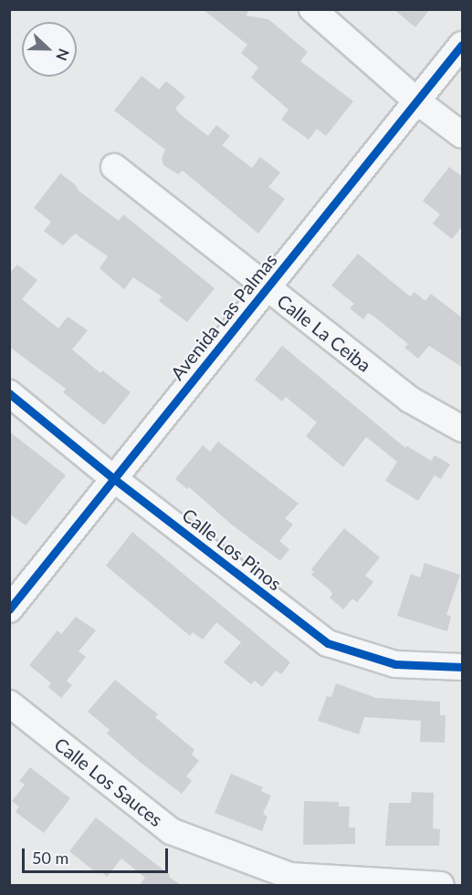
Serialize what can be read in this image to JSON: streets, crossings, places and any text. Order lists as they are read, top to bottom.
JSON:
{
  "streets": {
    "street": [
      "Avenida Las Palmas",
      "Calle La Ceiba",
      "Calle Los Pinos",
      "Calle Los Sauces"
    ]
  },
  "crossings": [
    ["Avenida Las Palmas", "Calle La Ceiba"],
    ["Avenida Las Palmas", "Calle Los Pinos"]
  ],
  "scale_bar": "50 m",
  "north": "right"
}
